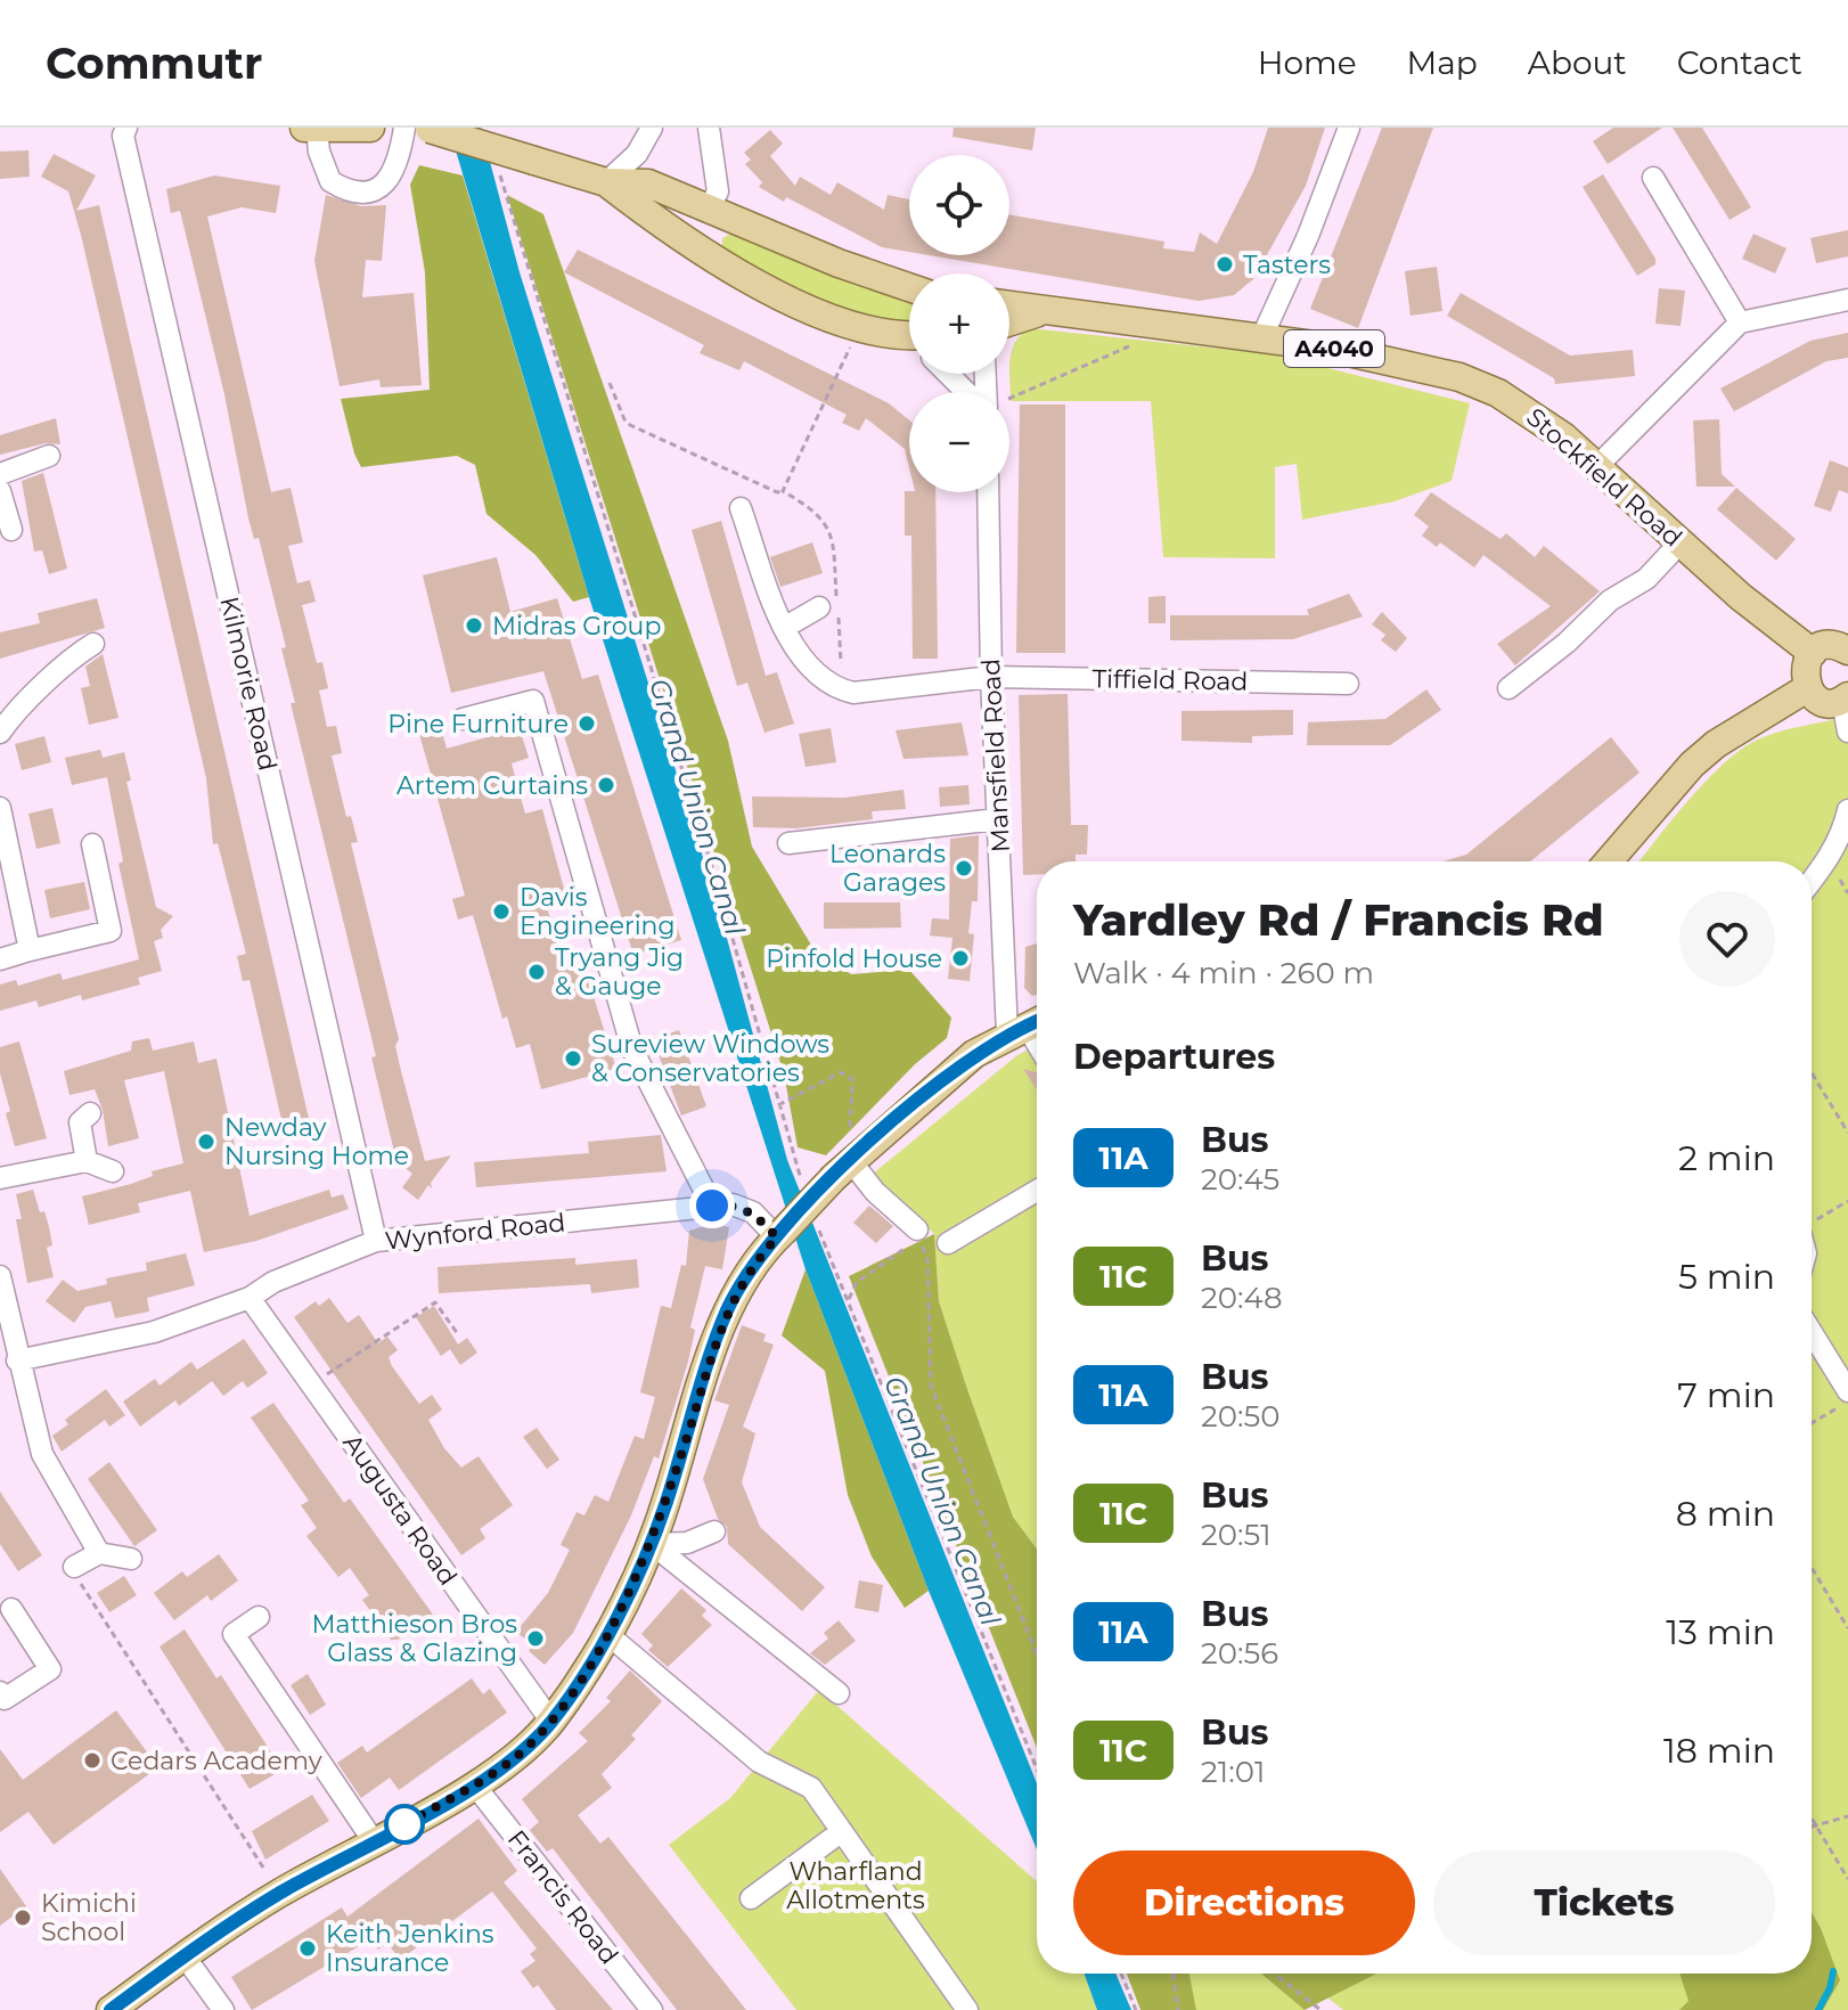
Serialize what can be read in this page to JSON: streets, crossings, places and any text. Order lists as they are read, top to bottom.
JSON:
{
  "streets": {
    "main road": ["A4040", "Stockfield Road"],
    "street": [
      "Tiffield Road",
      "Kilmorie Road",
      "Mansfield Road",
      "Wynford Road",
      "Augusta Road",
      "Francis Road"
    ]
  },
  "crossings": [
    ["Tiffield Road", "Mansfield Road"],
    ["Kilmorie Road", "Wynford Road"],
    ["Wynford Road", "Augusta Road"]
  ],
  "water": ["Grand Union Canal"],
  "parks": ["Wharfland Allotments"],
  "places": [
    "Tasters",
    "Midras Group",
    "Pine Furniture",
    "Artem Curtains",
    "Leonards Garages",
    "Davis Engineering",
    "Pinfold House",
    "Tryang Jig & Gauge",
    "Sureview Windows & Conservatories",
    "Newday Nursing Home",
    "Matthieson Bros Glass & Glazing",
    "Cedars Academy",
    "Kimichi School",
    "Keith Jenkins Insurance"
  ],
  "lines": ["bus line 11A"],
  "page": {
    "header": "Commutr",
    "nav": [
      "Home",
      "Map",
      "About",
      "Contact"
    ],
    "map_buttons": ["+", "−"],
    "heading": [
      ["Yardley Rd / Francis Rd", "Walk · 4 min · 260 m"],
      "Departures"
    ],
    "list": [
      {
        "mark": "11A",
        "name": "Bus",
        "note": "20:45",
        "value": "2 min"
      },
      {
        "mark": "11C",
        "name": "Bus",
        "note": "20:48",
        "value": "5 min"
      },
      {
        "mark": "11A",
        "name": "Bus",
        "note": "20:50",
        "value": "7 min"
      },
      {
        "mark": "11C",
        "name": "Bus",
        "note": "20:51",
        "value": "8 min"
      },
      {
        "mark": "11A",
        "name": "Bus",
        "note": "20:56",
        "value": "13 min"
      },
      {
        "mark": "11C",
        "name": "Bus",
        "note": "21:01",
        "value": "18 min"
      }
    ],
    "buttons": ["Directions", "Tickets"]
  }
}
